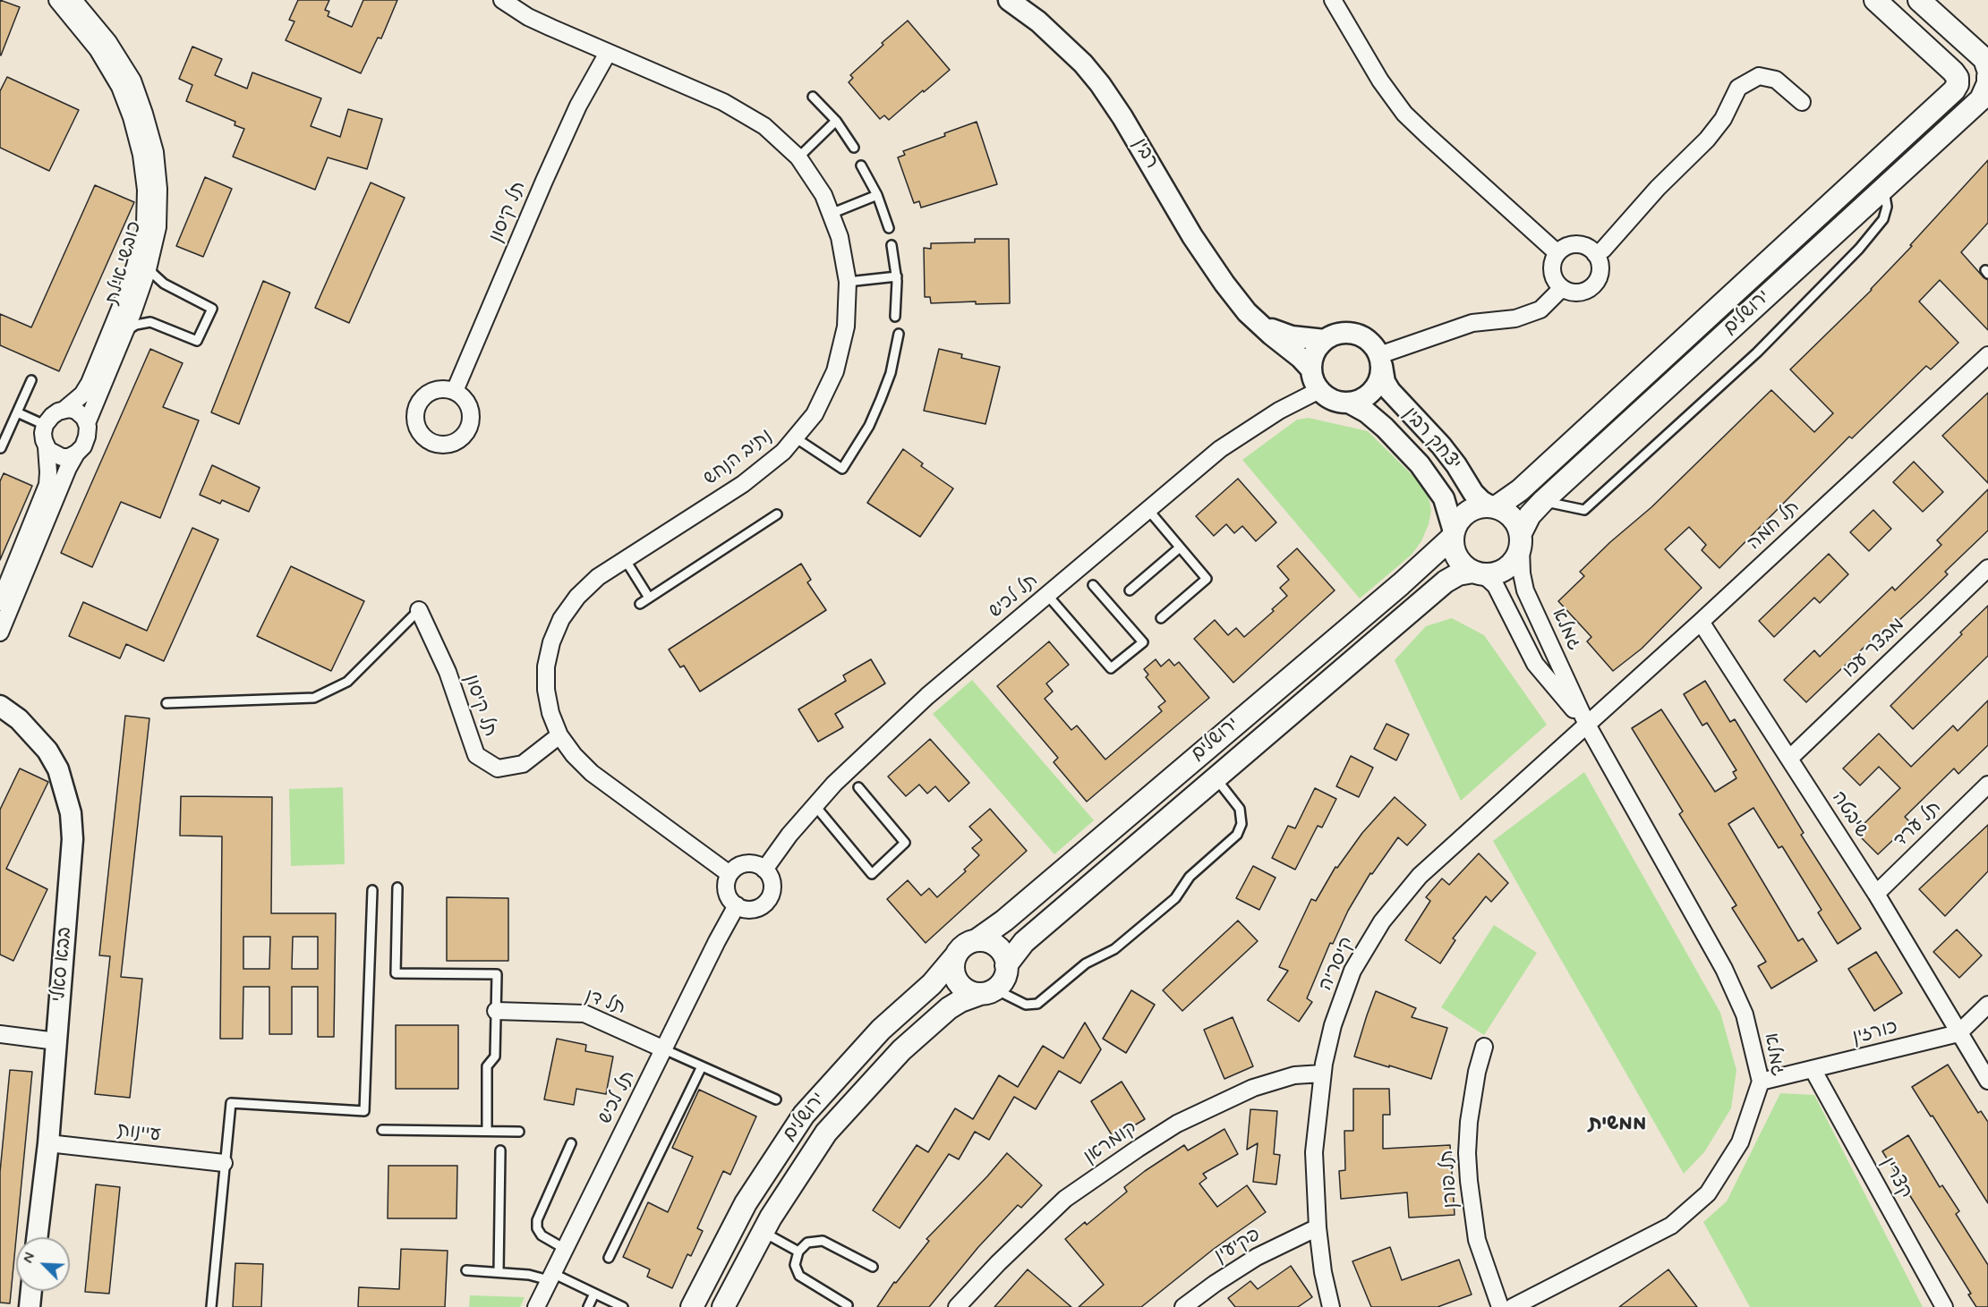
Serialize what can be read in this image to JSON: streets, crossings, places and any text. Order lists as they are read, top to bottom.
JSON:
{
  "streets": {
    "main road": ["ירושלים"],
    "street": [
      "רבין",
      "תל קיסון",
      "כובשי אילת",
      "יצחק רבין",
      "נתיב הנחש",
      "תל חמה",
      "תל לכיש",
      "גמלא",
      "מבצר עכו",
      "שיבטה",
      "תל ערד",
      "בבא סאלי",
      "קיסריה",
      "תל דן",
      "כורזין",
      "עיינות",
      "קומראן",
      "קצרין",
      "תל פורן",
      "פקיעין"
    ]
  },
  "crossings": [
    ["תל קיסון", "נתיב הנחש"],
    ["ירושלים", "יצחק רבין"],
    ["ירושלים", "גמלא"],
    ["יצחק רבין", "תל לכיש"],
    ["יצחק רבין", "גמלא"],
    ["נתיב הנחש", "תל לכיש"],
    ["תל חמה", "גמלא"],
    ["תל חמה", "שיבטה"],
    ["תל חמה", "קיסריה"],
    ["תל לכיש", "תל דן"],
    ["גמלא", "קיסריה"],
    ["גמלא", "כורזין"],
    ["מבצר עכו", "שיבטה"],
    ["שיבטה", "תל ערד"],
    ["שיבטה", "כורזין"],
    ["בבא סאלי", "עיינות"],
    ["קיסריה", "קומראן"],
    ["קיסריה", "פקיעין"],
    ["כורזין", "קצרין"]
  ],
  "districts": ["ממשית"],
  "north": "top left"
}
